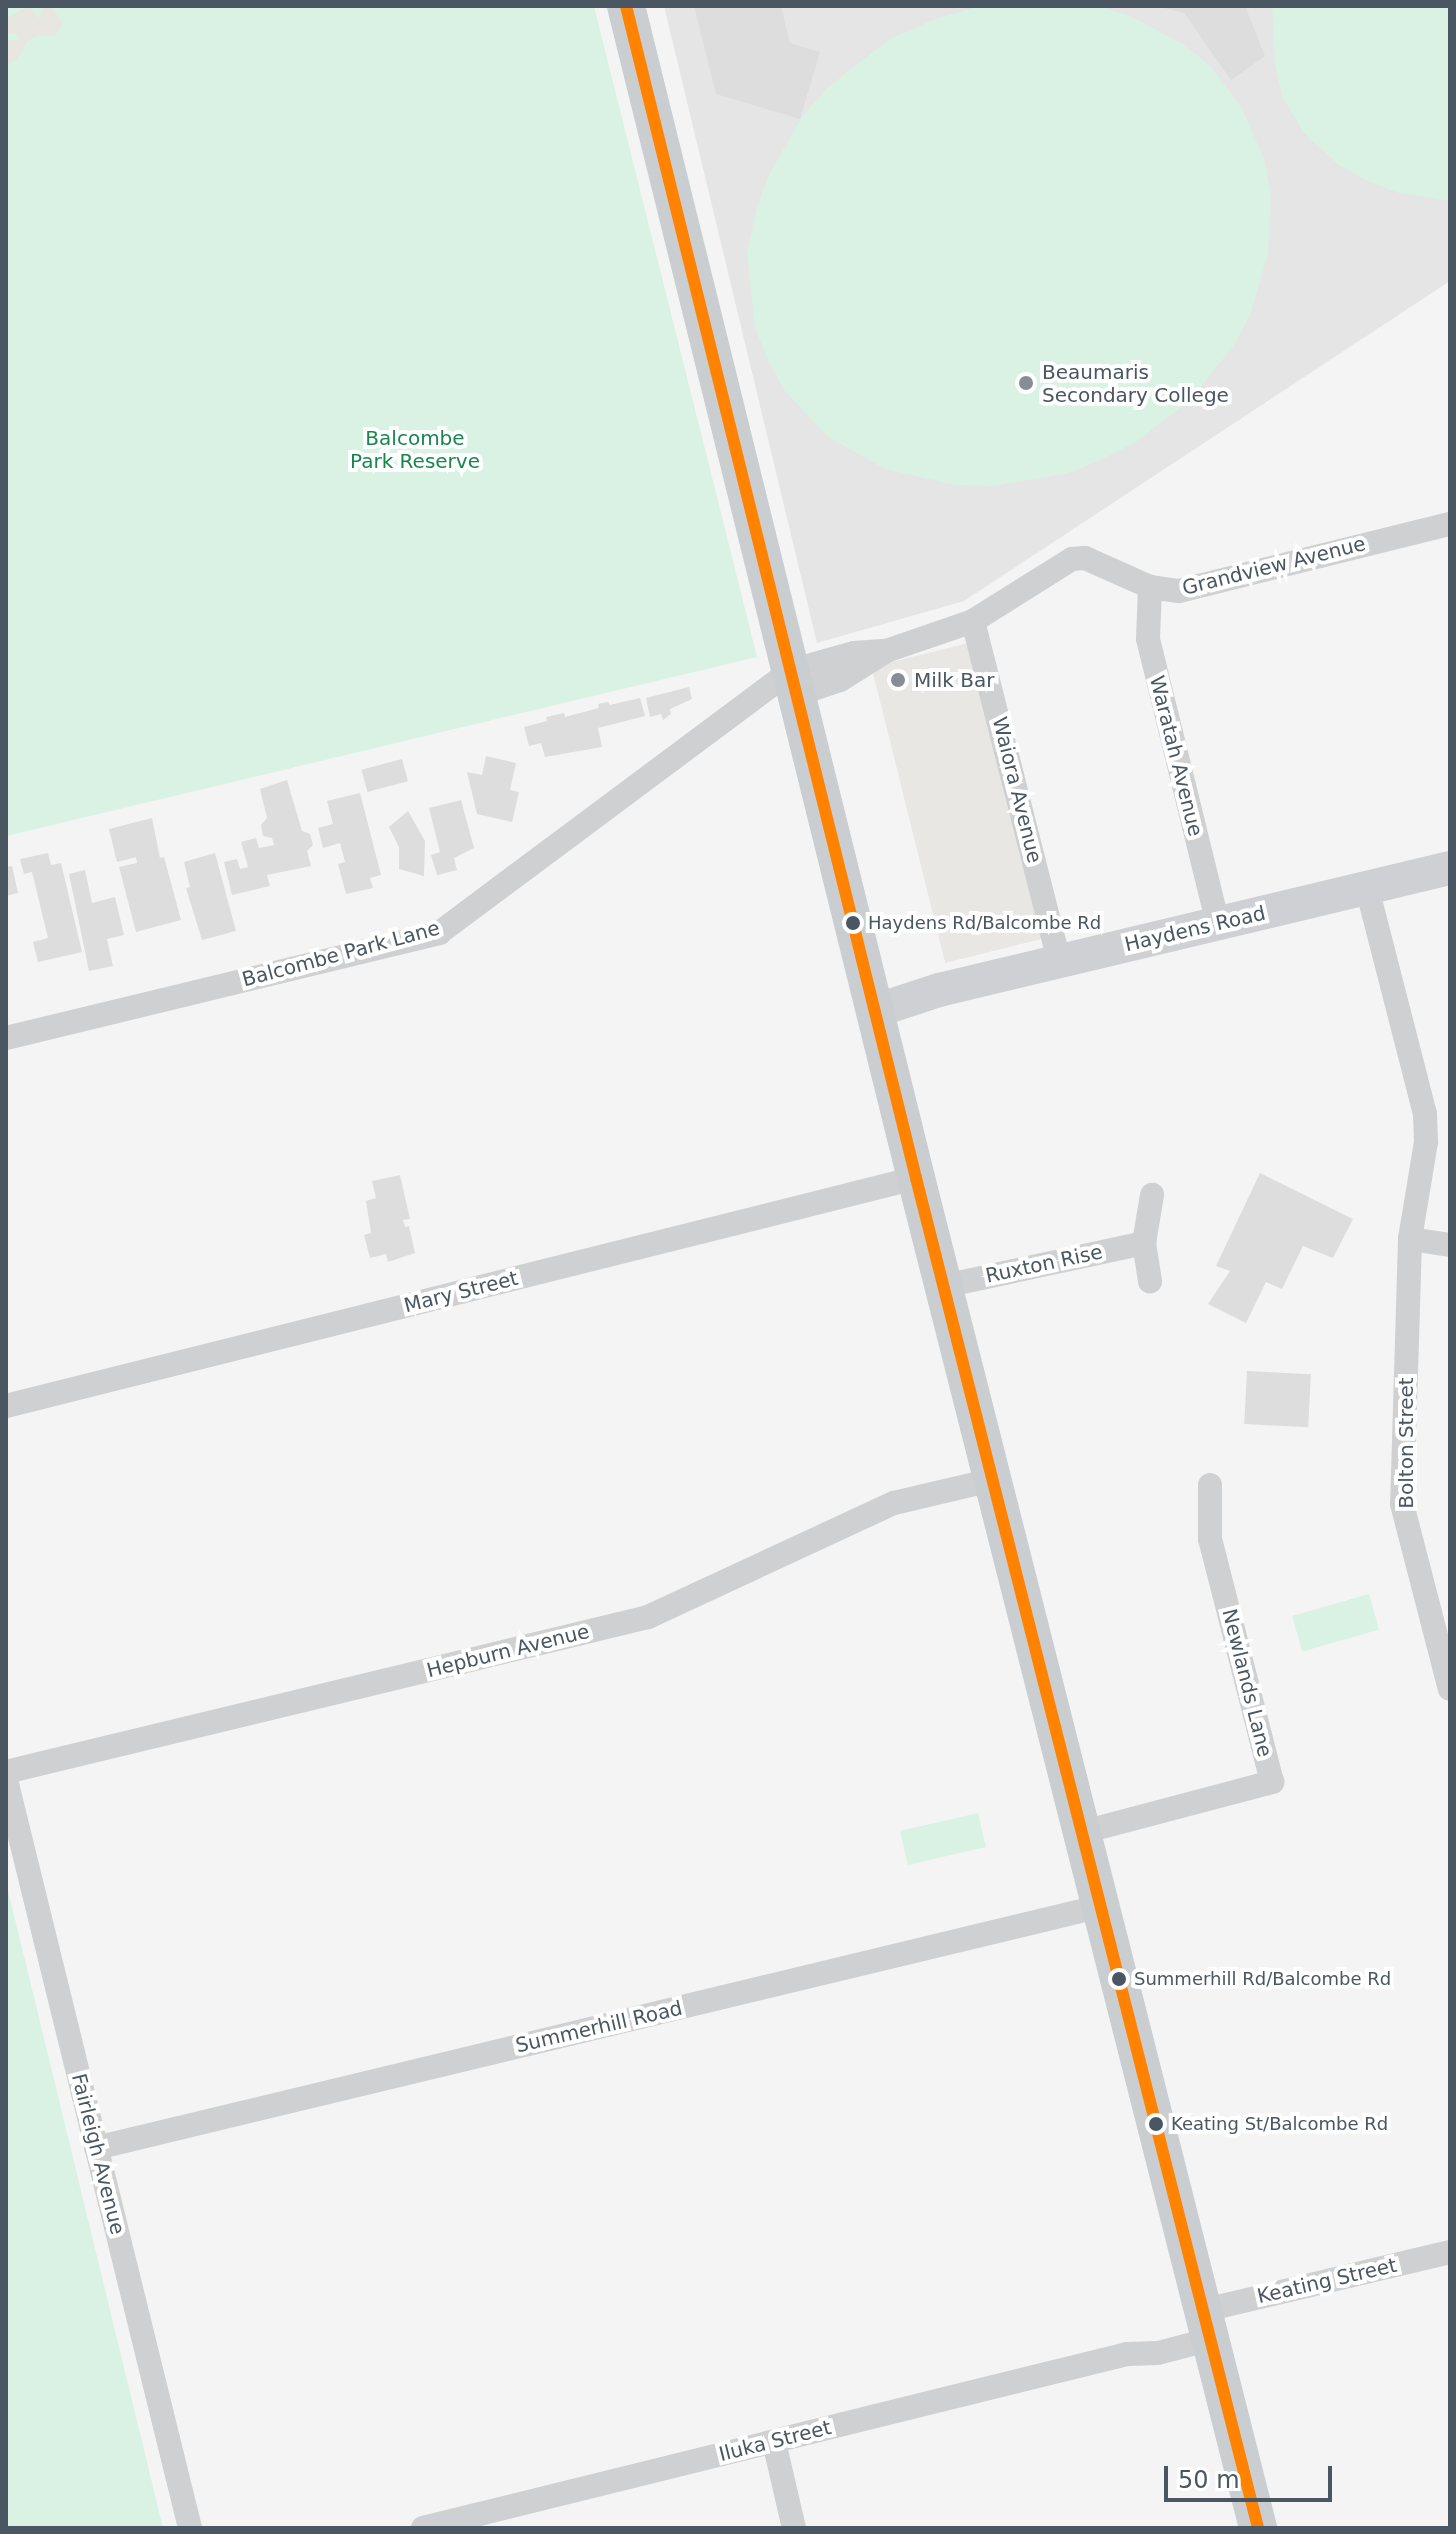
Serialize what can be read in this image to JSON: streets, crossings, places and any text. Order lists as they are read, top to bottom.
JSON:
{
  "streets": {
    "street": [
      "Grandview Avenue",
      "Waratah Avenue",
      "Waiora Avenue",
      "Haydens Road",
      "Balcombe Park Lane",
      "Ruxton Rise",
      "Mary Street",
      "Bolton Street",
      "Hepburn Avenue",
      "Newlands Lane",
      "Summerhill Road",
      "Fairleigh Avenue",
      "Keating Street",
      "Iluka Street"
    ]
  },
  "crossings": [
    ["Grandview Avenue", "Waratah Avenue"],
    ["Grandview Avenue", "Waiora Avenue"],
    ["Grandview Avenue", "Balcombe Park Lane"],
    ["Waratah Avenue", "Haydens Road"],
    ["Waiora Avenue", "Haydens Road"],
    ["Haydens Road", "Bolton Street"],
    ["Summerhill Road", "Fairleigh Avenue"],
    ["Keating Street", "Iluka Street"]
  ],
  "parks": ["Balcombe Park Reserve"],
  "places": [
    "Beaumaris Secondary College",
    "Milk Bar",
    "Haydens Rd/Balcombe Rd",
    "Summerhill Rd/Balcombe Rd",
    "Keating St/Balcombe Rd"
  ],
  "scale_bar": "50 m"
}
